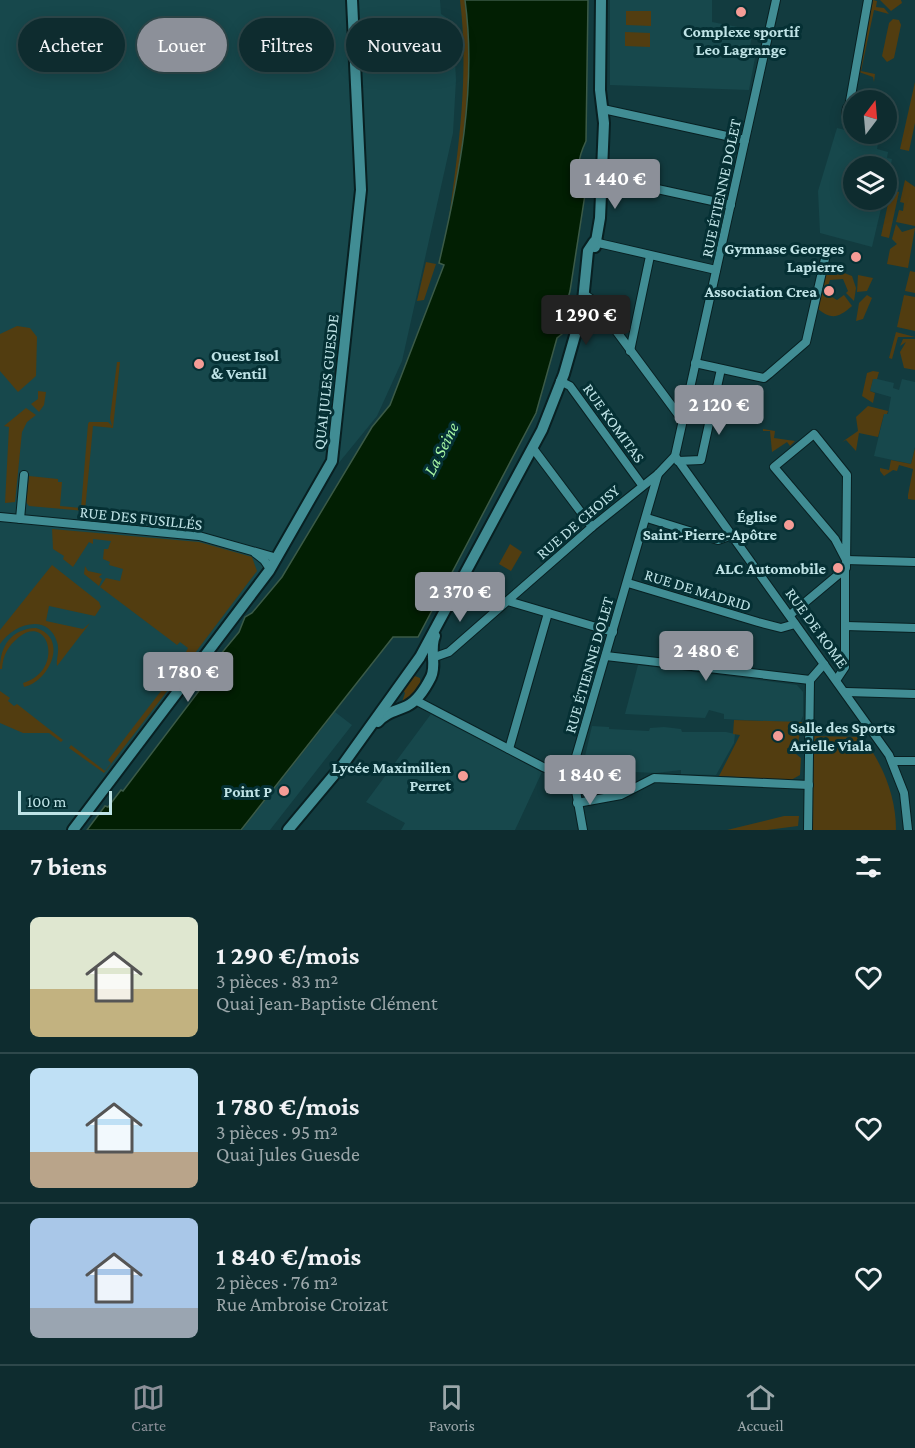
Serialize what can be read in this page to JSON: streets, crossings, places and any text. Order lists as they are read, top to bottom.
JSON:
{
  "streets": {
    "main road": ["QUAI JULES GUESDE"],
    "street": [
      "RUE ÉTIENNE DOLET",
      "RUE KOMITAS",
      "RUE DES FUSILLÉS",
      "RUE DE CHOISY",
      "RUE DE MADRID",
      "RUE DE ROME"
    ]
  },
  "crossings": [
    ["RUE ÉTIENNE DOLET", "RUE DE CHOISY"],
    ["RUE ÉTIENNE DOLET", "RUE DE MADRID"],
    ["RUE ÉTIENNE DOLET", "RUE DE ROME"],
    ["QUAI JULES GUESDE", "RUE DES FUSILLÉS"],
    ["RUE KOMITAS", "RUE DE CHOISY"],
    ["RUE DE CHOISY", "RUE DE ROME"],
    ["RUE DE MADRID", "RUE DE ROME"]
  ],
  "water": ["La Seine"],
  "places": [
    "Complexe sportif Leo Lagrange",
    "Gymnase Georges Lapierre",
    "Association Crea",
    "Ouest Isol & Ventil",
    "Église Saint-Pierre-Apôtre",
    "ALC Automobile",
    "Salle des Sports Arielle Viala",
    "Lycée Maximilien Perret",
    "Point P"
  ],
  "scale_bar": "100 m",
  "north": "top",
  "page": {
    "chip": [
      "Acheter",
      "Louer",
      "Filtres",
      "Nouveau"
    ],
    "price": [
      "1 440 €",
      "1 290 €",
      "2 120 €",
      "2 370 €",
      "2 480 €",
      "1 780 €",
      "1 840 €"
    ],
    "scale": "100 m",
    "heading": "7 biens",
    "list": [
      {
        "name": "1 290 €/mois",
        "note": "3 pièces · 83 m² · Quai Jean-Baptiste Clément"
      },
      {
        "name": "1 780 €/mois",
        "note": "3 pièces · 95 m² · Quai Jules Guesde"
      },
      {
        "name": "1 840 €/mois",
        "note": "2 pièces · 76 m² · Rue Ambroise Croizat"
      }
    ],
    "tabs": ["Carte", "Favoris", "Accueil"]
  }
}
